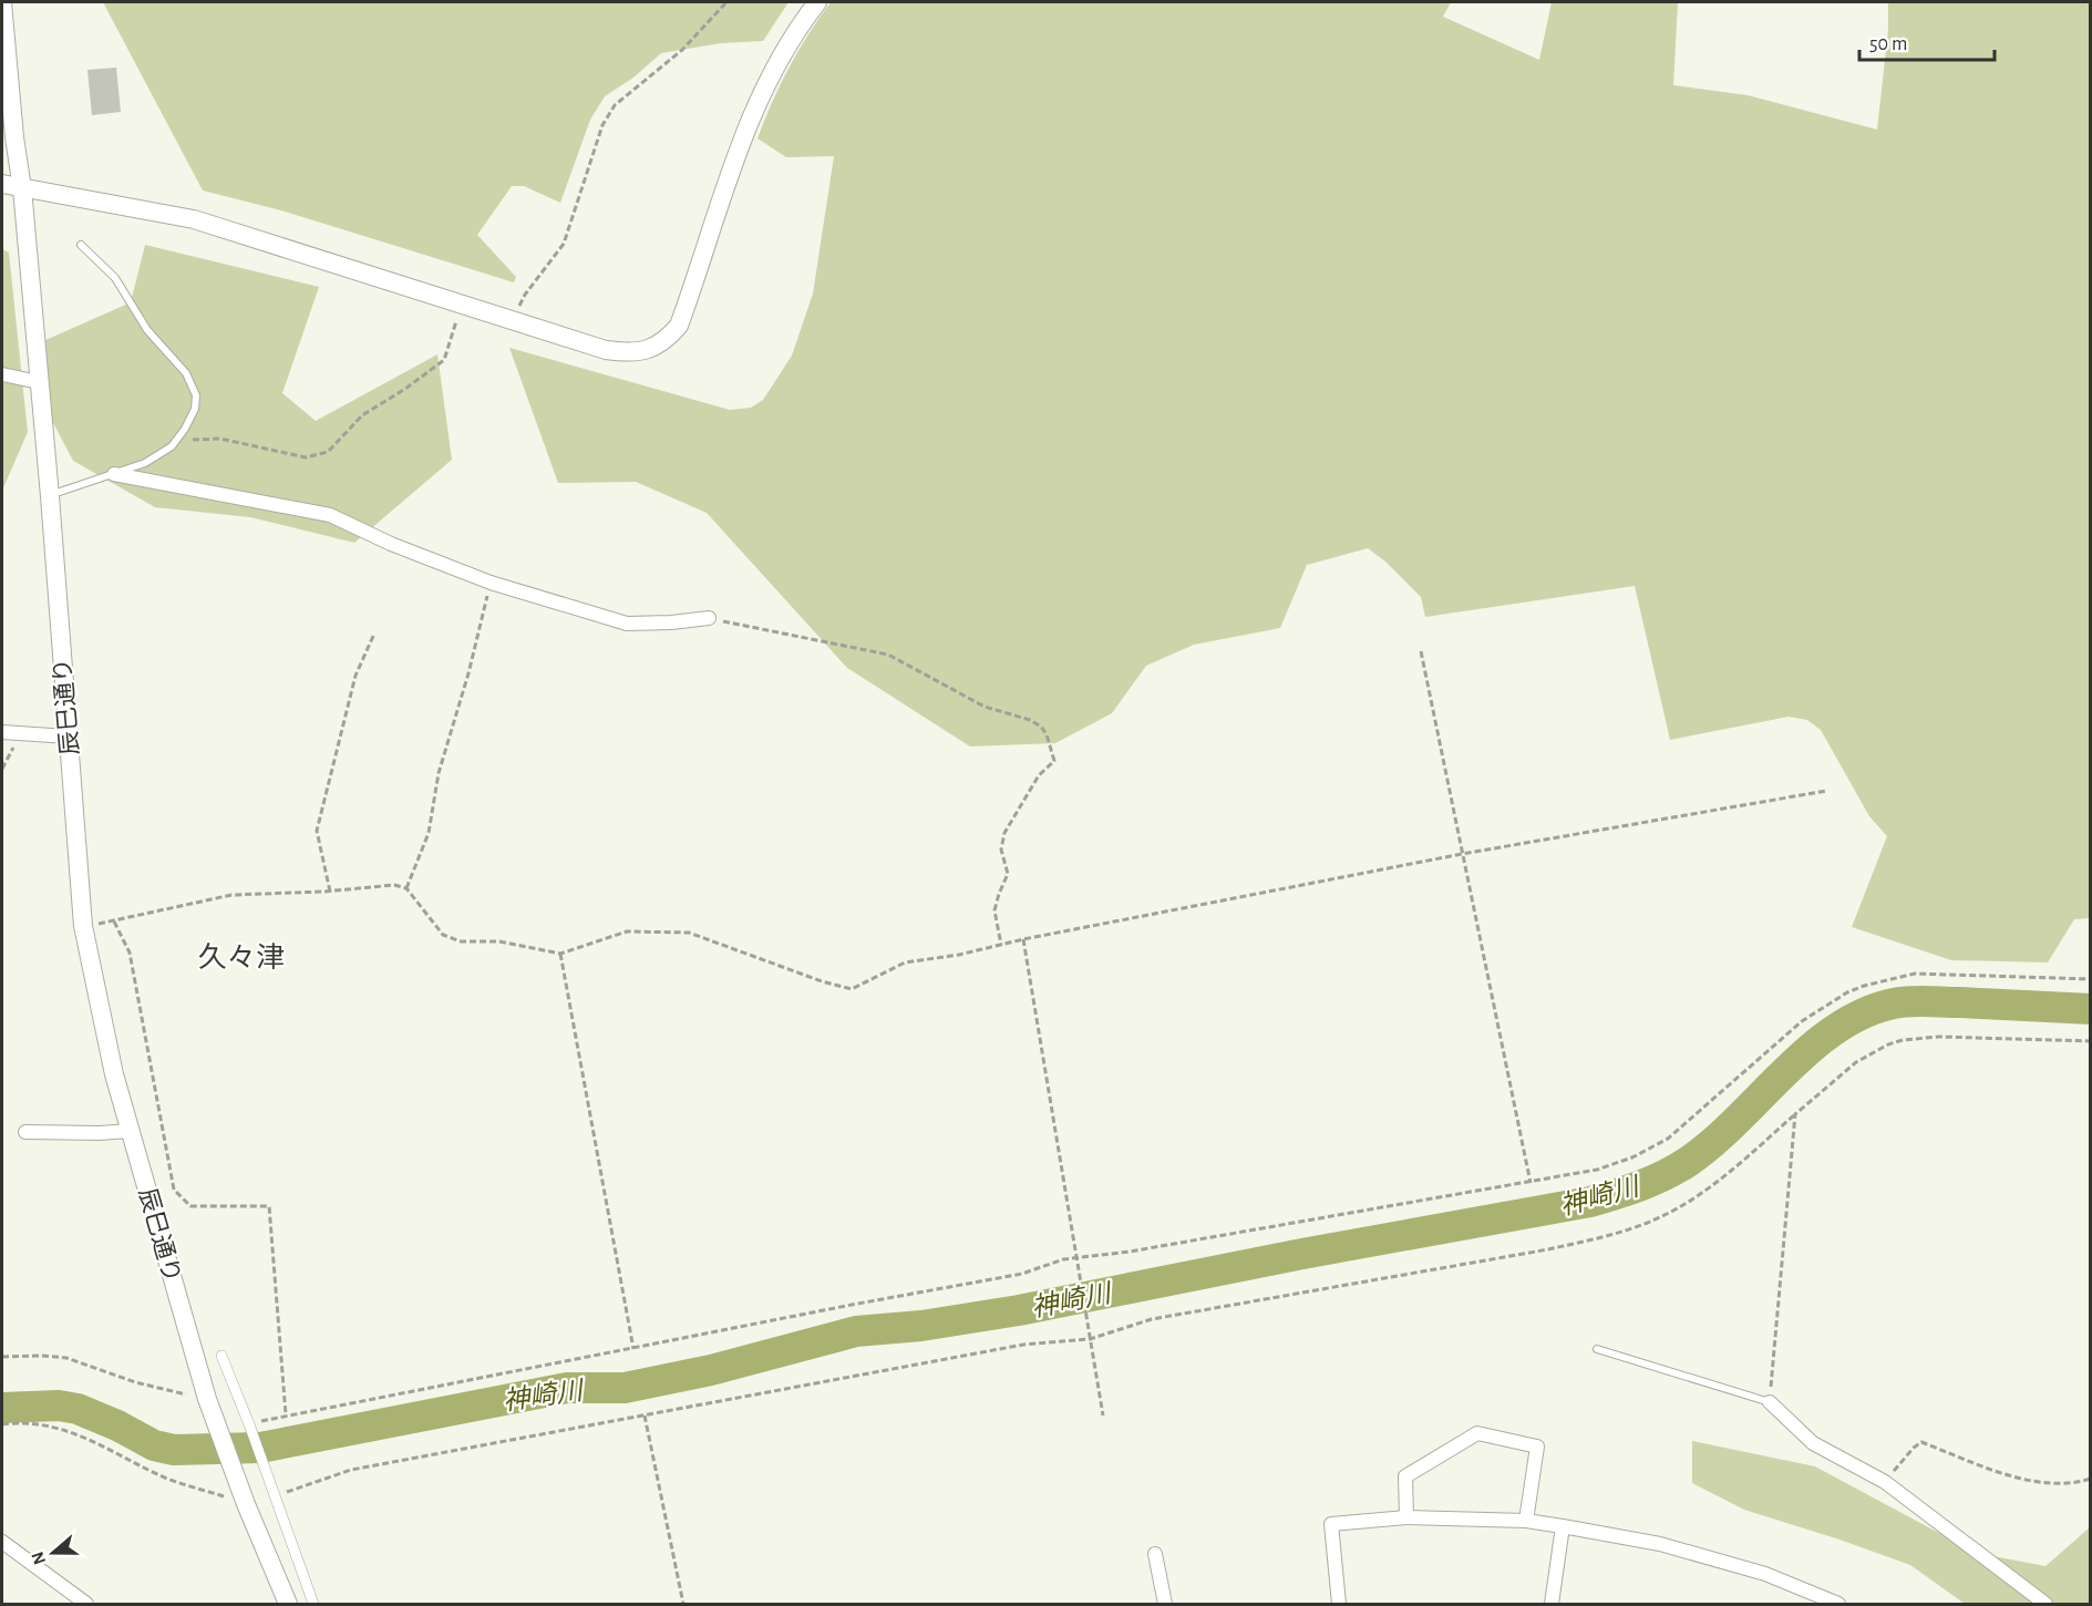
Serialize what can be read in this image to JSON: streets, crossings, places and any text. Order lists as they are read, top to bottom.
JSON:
{
  "streets": {
    "street": ["辰巳通り"]
  },
  "districts": ["久々津"],
  "water": ["神崎川"],
  "scale_bar": "50 m",
  "north": "left"
}
